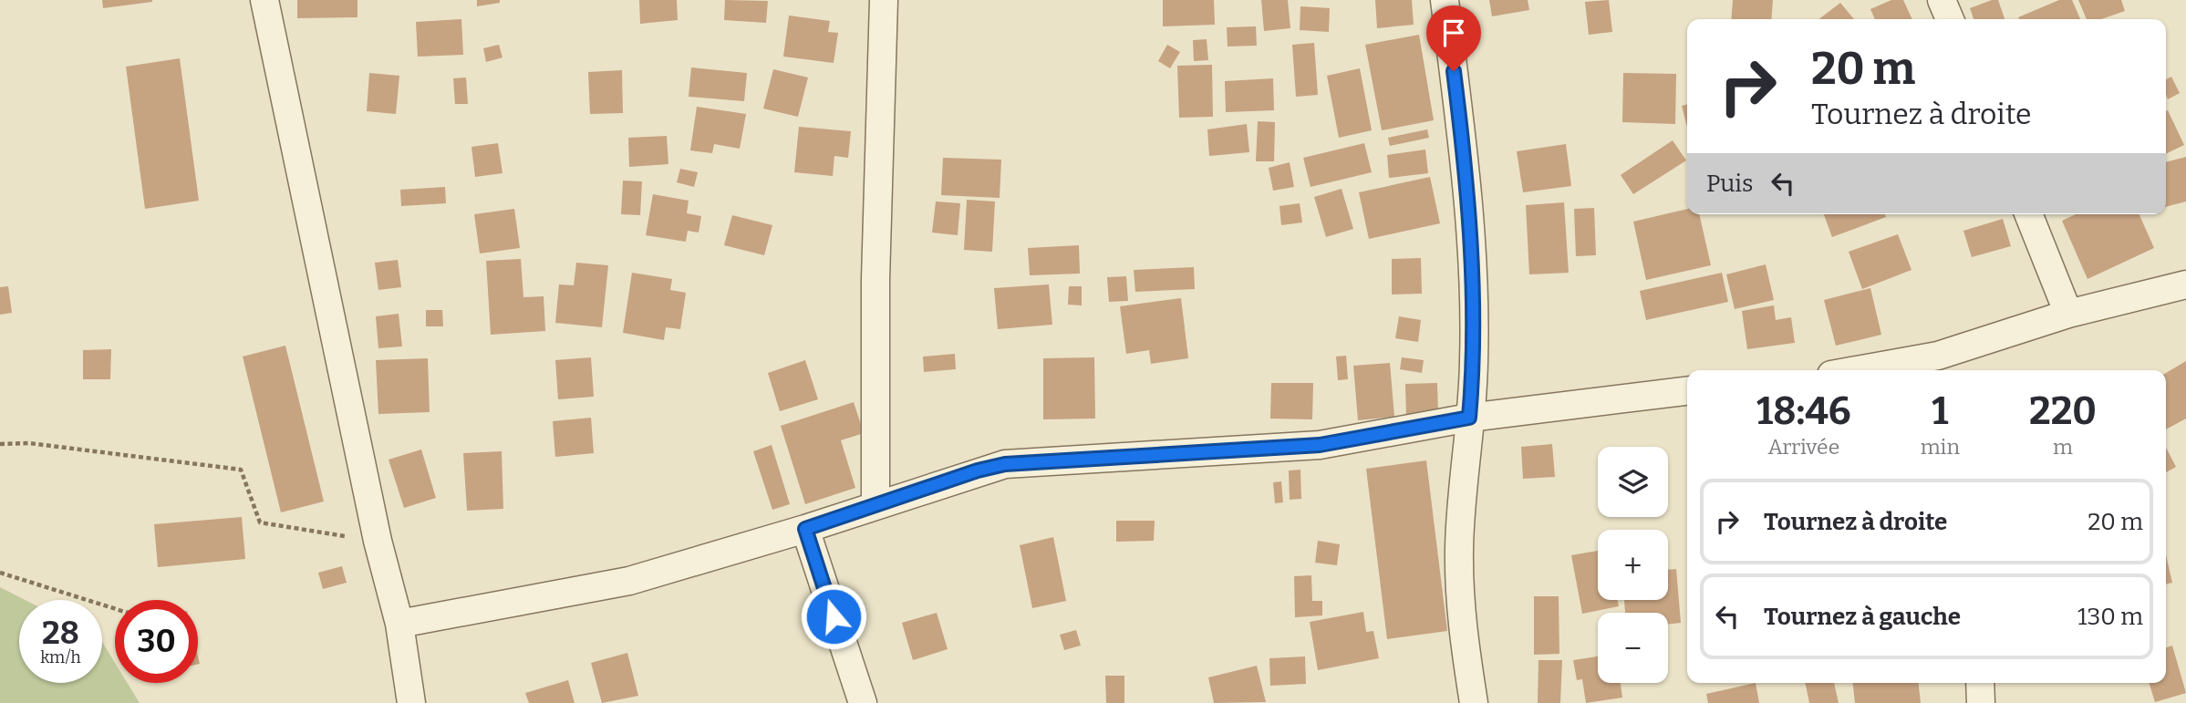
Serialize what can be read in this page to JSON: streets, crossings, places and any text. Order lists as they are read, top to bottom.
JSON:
{
  "page": {
    "turn": ["20 m", "Tournez à droite"],
    "then": "Puis",
    "eta": [
      "18:46",
      "Arrivée",
      "1",
      "min",
      "220",
      "m"
    ],
    "map_buttons": ["+", "−"],
    "list": [
      {
        "name": "Tournez à droite",
        "value": "20 m"
      },
      {
        "name": "Tournez à gauche",
        "value": "130 m"
      }
    ],
    "speed": "28 km/h",
    "limit": "30"
  }
}
